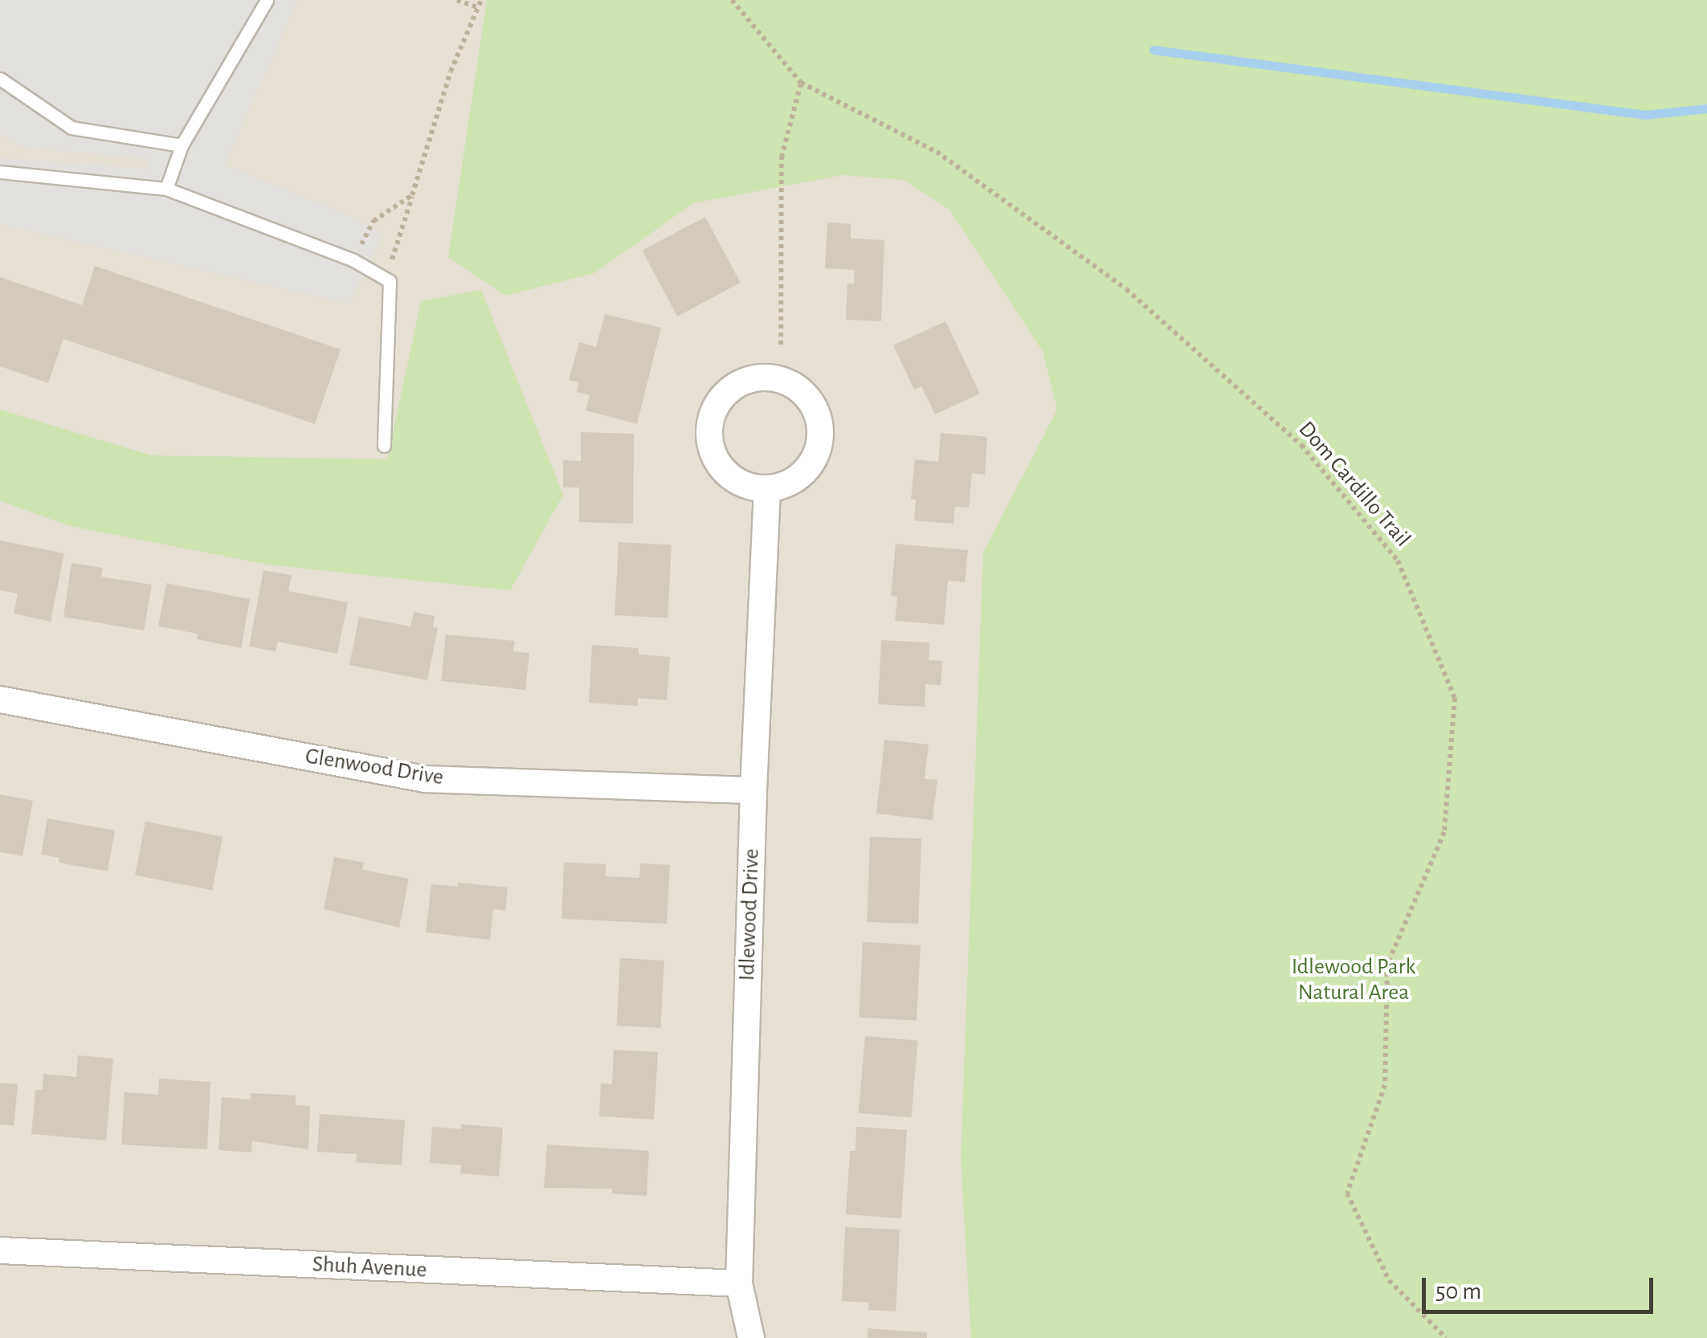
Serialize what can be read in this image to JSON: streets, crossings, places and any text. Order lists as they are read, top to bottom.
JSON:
{
  "streets": {
    "street": ["Glenwood Drive", "Idlewood Drive", "Shuh Avenue"],
    "path": ["Dom Cardillo Trail"]
  },
  "crossings": [
    ["Glenwood Drive", "Idlewood Drive"],
    ["Idlewood Drive", "Shuh Avenue"]
  ],
  "parks": ["Idlewood Park Natural Area"],
  "scale_bar": "50 m"
}
